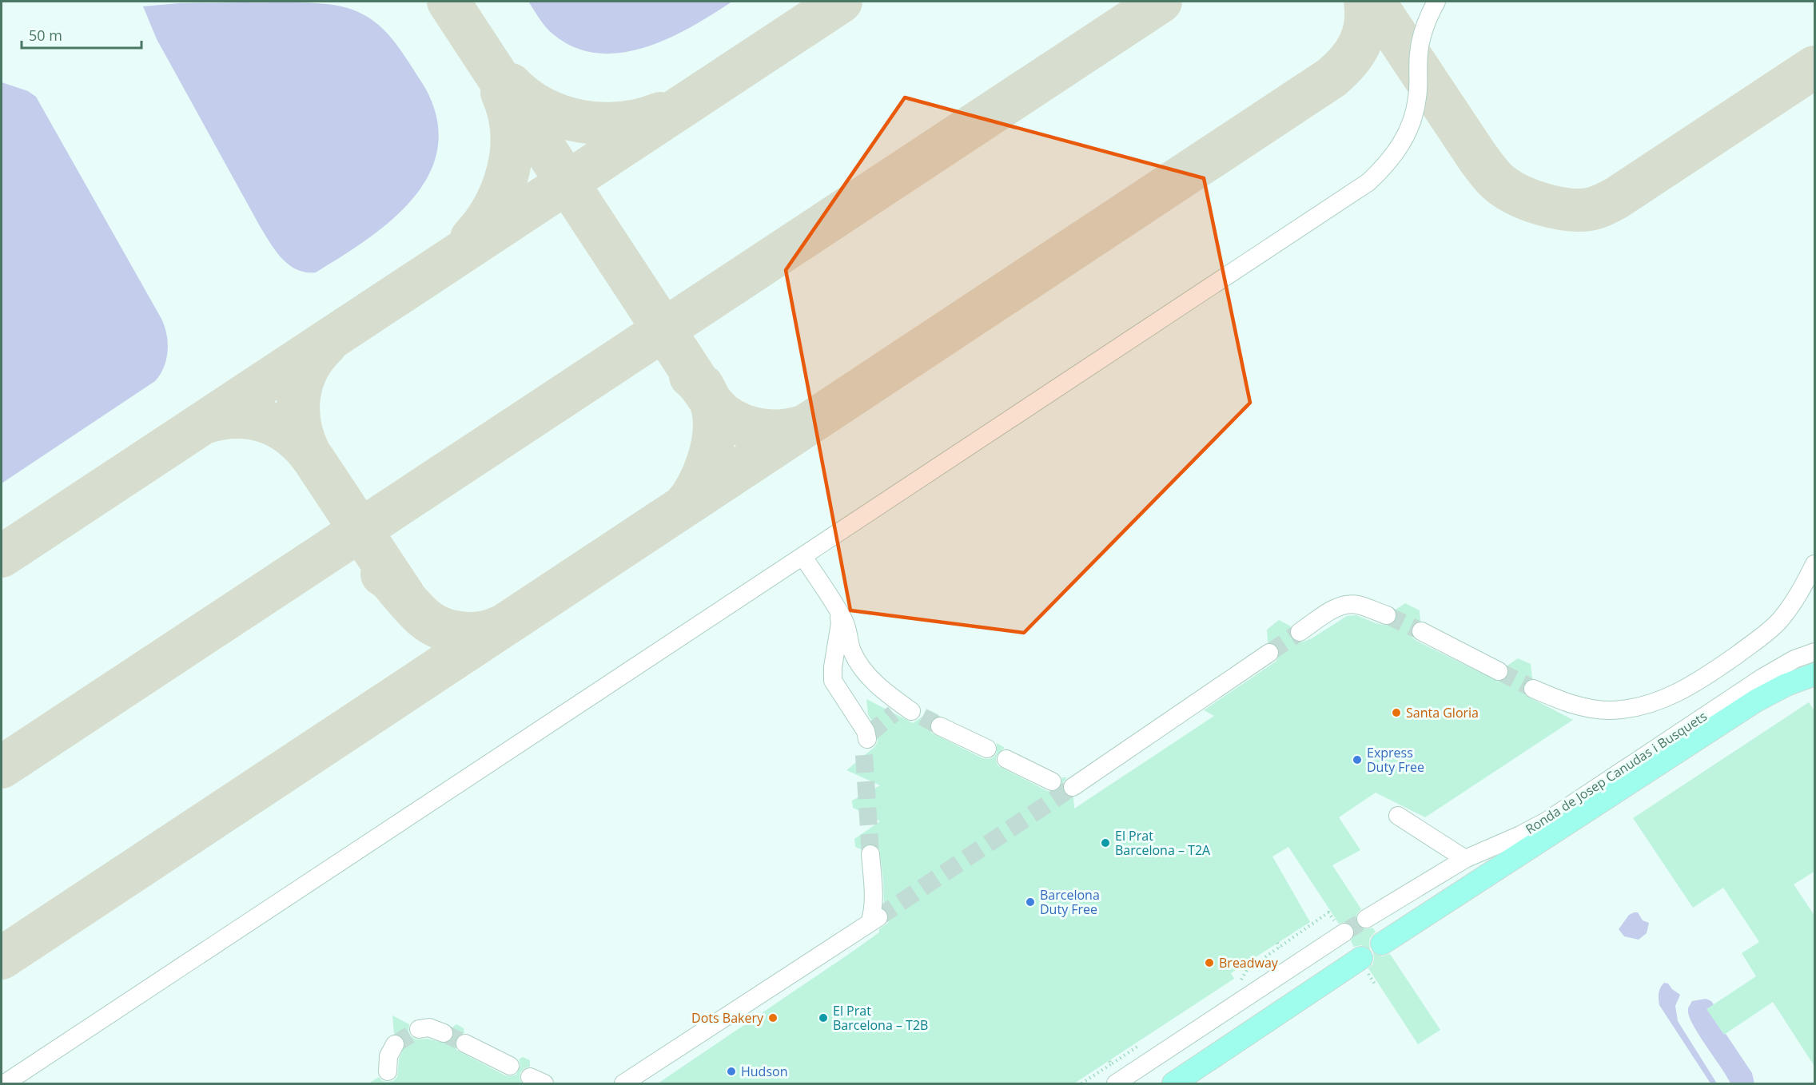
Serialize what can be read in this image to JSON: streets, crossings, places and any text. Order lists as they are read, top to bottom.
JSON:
{
  "streets": {
    "main road": ["Ronda de Josep Canudas i Busquets"]
  },
  "places": [
    "Santa Gloria",
    "Express Duty Free",
    "El Prat Barcelona – T2A",
    "Barcelona Duty Free",
    "Breadway",
    "Dots Bakery",
    "El Prat Barcelona – T2B",
    "Hudson"
  ],
  "scale_bar": "50 m"
}
